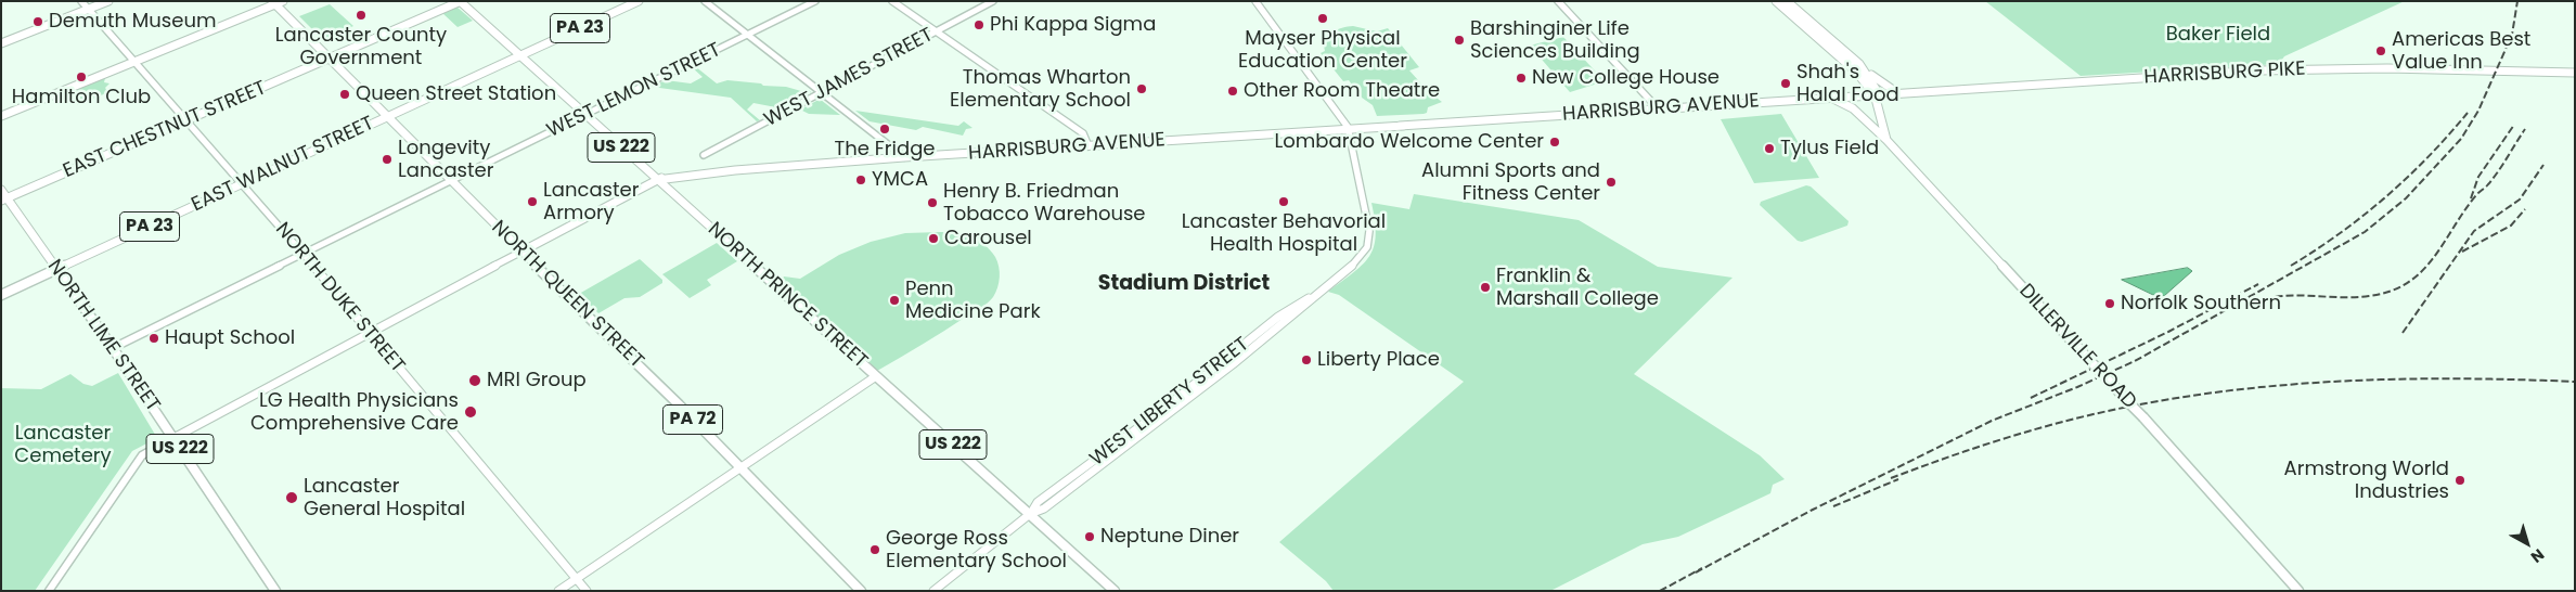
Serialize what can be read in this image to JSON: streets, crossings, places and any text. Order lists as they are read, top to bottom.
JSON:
{
  "streets": {
    "main road": [
      "PA 23",
      "HARRISBURG PIKE",
      "HARRISBURG AVENUE",
      "EAST CHESTNUT STREET",
      "US 222",
      "EAST WALNUT STREET",
      "NORTH QUEEN STREET",
      "NORTH PRINCE STREET",
      "NORTH DUKE STREET",
      "NORTH LIME STREET",
      "DILLERVILLE ROAD",
      "WEST LIBERTY STREET",
      "PA 72"
    ],
    "street": ["WEST JAMES STREET", "WEST LEMON STREET"]
  },
  "crossings": [
    ["PA 23", "EAST WALNUT STREET"],
    ["PA 23", "NORTH QUEEN STREET"],
    ["PA 23", "NORTH PRINCE STREET"],
    ["HARRISBURG PIKE", "HARRISBURG AVENUE"],
    ["HARRISBURG PIKE", "DILLERVILLE ROAD"],
    ["WEST LEMON STREET", "NORTH QUEEN STREET"],
    ["WEST LEMON STREET", "NORTH PRINCE STREET"],
    ["WEST LEMON STREET", "NORTH DUKE STREET"],
    ["WEST LEMON STREET", "NORTH LIME STREET"],
    ["HARRISBURG AVENUE", "NORTH PRINCE STREET"],
    ["HARRISBURG AVENUE", "DILLERVILLE ROAD"],
    ["HARRISBURG AVENUE", "WEST LIBERTY STREET"],
    ["EAST CHESTNUT STREET", "NORTH QUEEN STREET"],
    ["EAST CHESTNUT STREET", "NORTH PRINCE STREET"],
    ["EAST CHESTNUT STREET", "NORTH DUKE STREET"],
    ["EAST CHESTNUT STREET", "NORTH LIME STREET"],
    ["EAST WALNUT STREET", "NORTH QUEEN STREET"],
    ["EAST WALNUT STREET", "NORTH DUKE STREET"],
    ["EAST WALNUT STREET", "NORTH LIME STREET"],
    ["NORTH PRINCE STREET", "WEST LIBERTY STREET"]
  ],
  "districts": ["Stadium District"],
  "parks": ["Baker Field", "Lancaster Cemetery"],
  "places": [
    "Lancaster County Government",
    "Mayser Physical Education Center",
    "Demuth Museum",
    "Phi Kappa Sigma",
    "Barshinginer Life Sciences Building",
    "Americas Best Value Inn",
    "Hamilton Club",
    "New College House",
    "Shah's Halal Food",
    "Thomas Wharton Elementary School",
    "Other Room Theatre",
    "Queen Street Station",
    "The Fridge",
    "Lombardo Welcome Center",
    "Tylus Field",
    "Longevity Lancaster",
    "YMCA",
    "Alumni Sports and Fitness Center",
    "Lancaster Armory",
    "Lancaster Behavorial Health Hospital",
    "Henry B. Friedman Tobacco Warehouse",
    "Carousel",
    "Franklin & Marshall College",
    "Penn Medicine Park",
    "Norfolk Southern",
    "Haupt School",
    "Liberty Place",
    "MRI Group",
    "LG Health Physicians Comprehensive Care",
    "Armstrong World Industries",
    "Lancaster General Hospital",
    "Neptune Diner",
    "George Ross Elementary School"
  ],
  "north": "bottom right"
}
